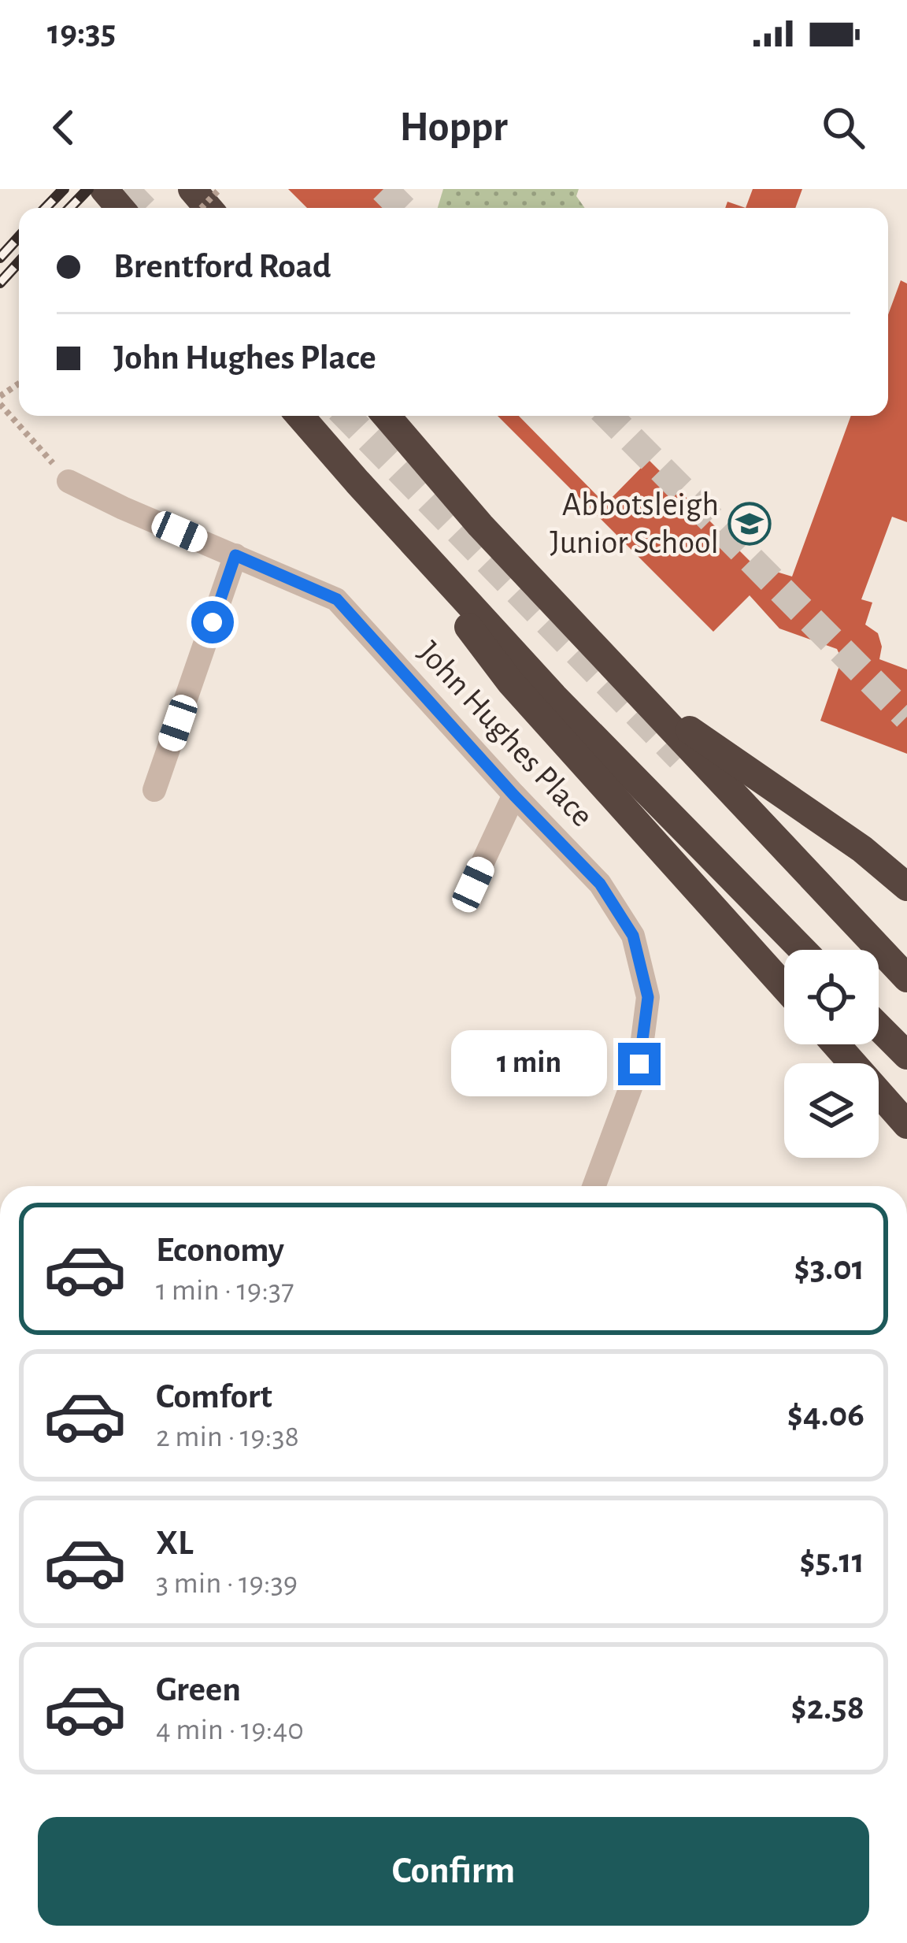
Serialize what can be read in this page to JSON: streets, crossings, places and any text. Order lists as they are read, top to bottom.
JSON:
{
  "streets": {
    "street": ["John Hughes Place"]
  },
  "places": {
    "school or university": ["Abbotsleigh Junior School"]
  },
  "page": {
    "status": "19:35",
    "header": "Hoppr",
    "banner": ["Brentford Road", "John Hughes Place"],
    "bubble": "1 min",
    "list": [
      {
        "name": "Economy",
        "note": "1 min · 19:37",
        "value": "$3.01"
      },
      {
        "name": "Comfort",
        "note": "2 min · 19:38",
        "value": "$4.06"
      },
      {
        "name": "XL",
        "note": "3 min · 19:39",
        "value": "$5.11"
      },
      {
        "name": "Green",
        "note": "4 min · 19:40",
        "value": "$2.58"
      }
    ],
    "buttons": "Confirm"
  }
}
